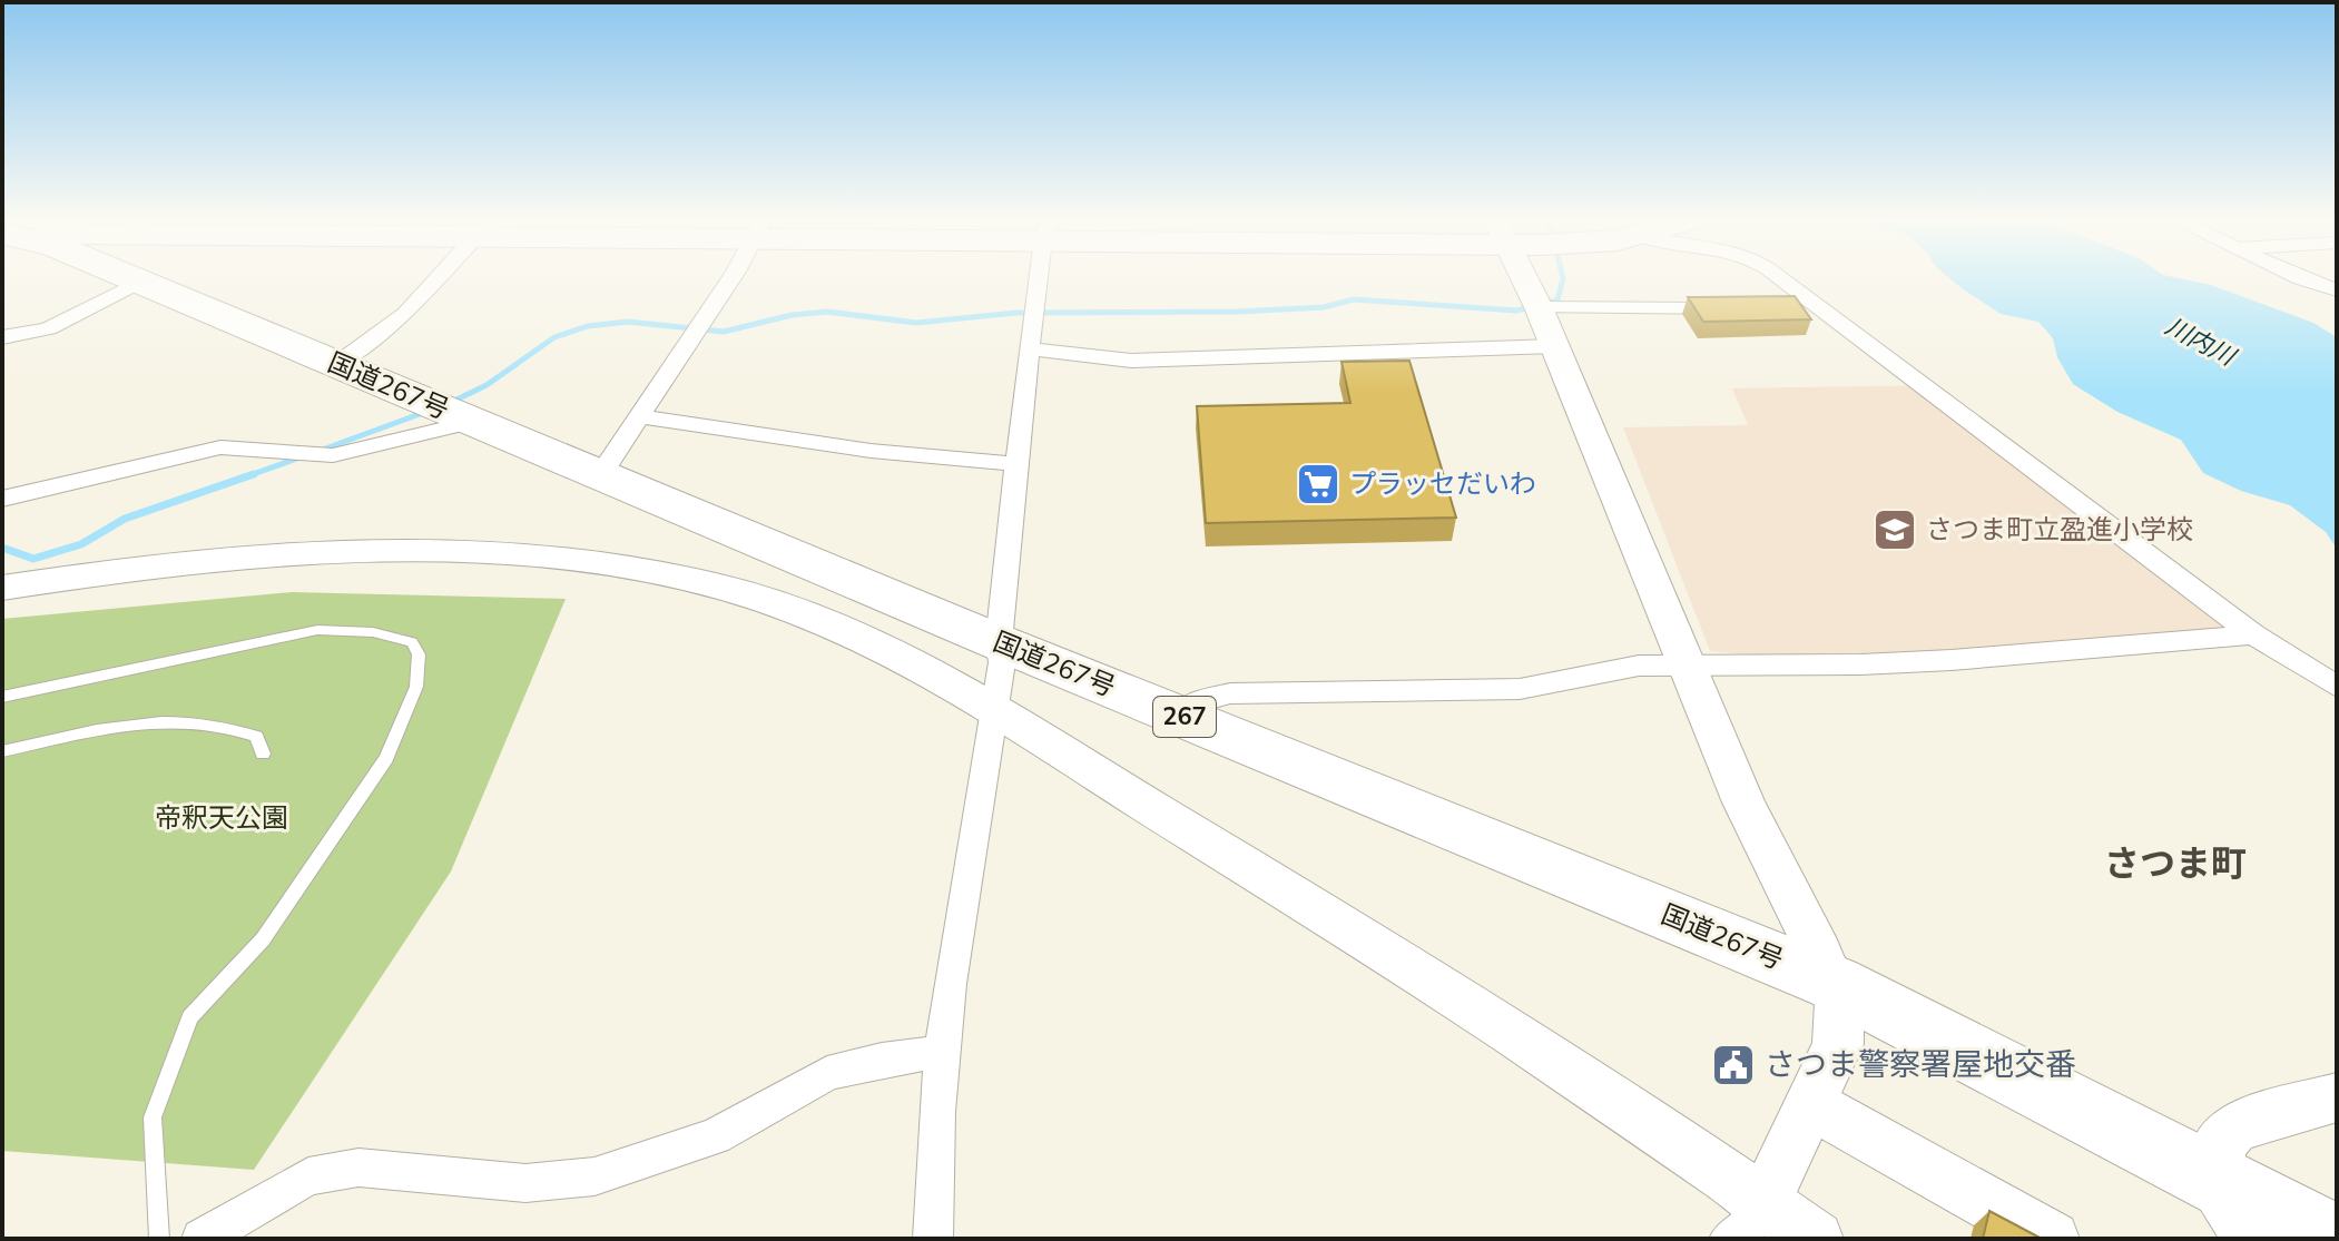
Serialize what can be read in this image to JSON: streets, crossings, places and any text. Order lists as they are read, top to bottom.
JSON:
{
  "streets": {
    "highway": ["国道267号", "267"]
  },
  "districts": ["さつま町"],
  "water": ["川内川"],
  "parks": ["帝釈天公園"],
  "places": {
    "supermarket": ["プラッセだいわ"],
    "school or university": ["さつま町立盈進小学校"],
    "public building": ["さつま警察署屋地交番"]
  }
}
